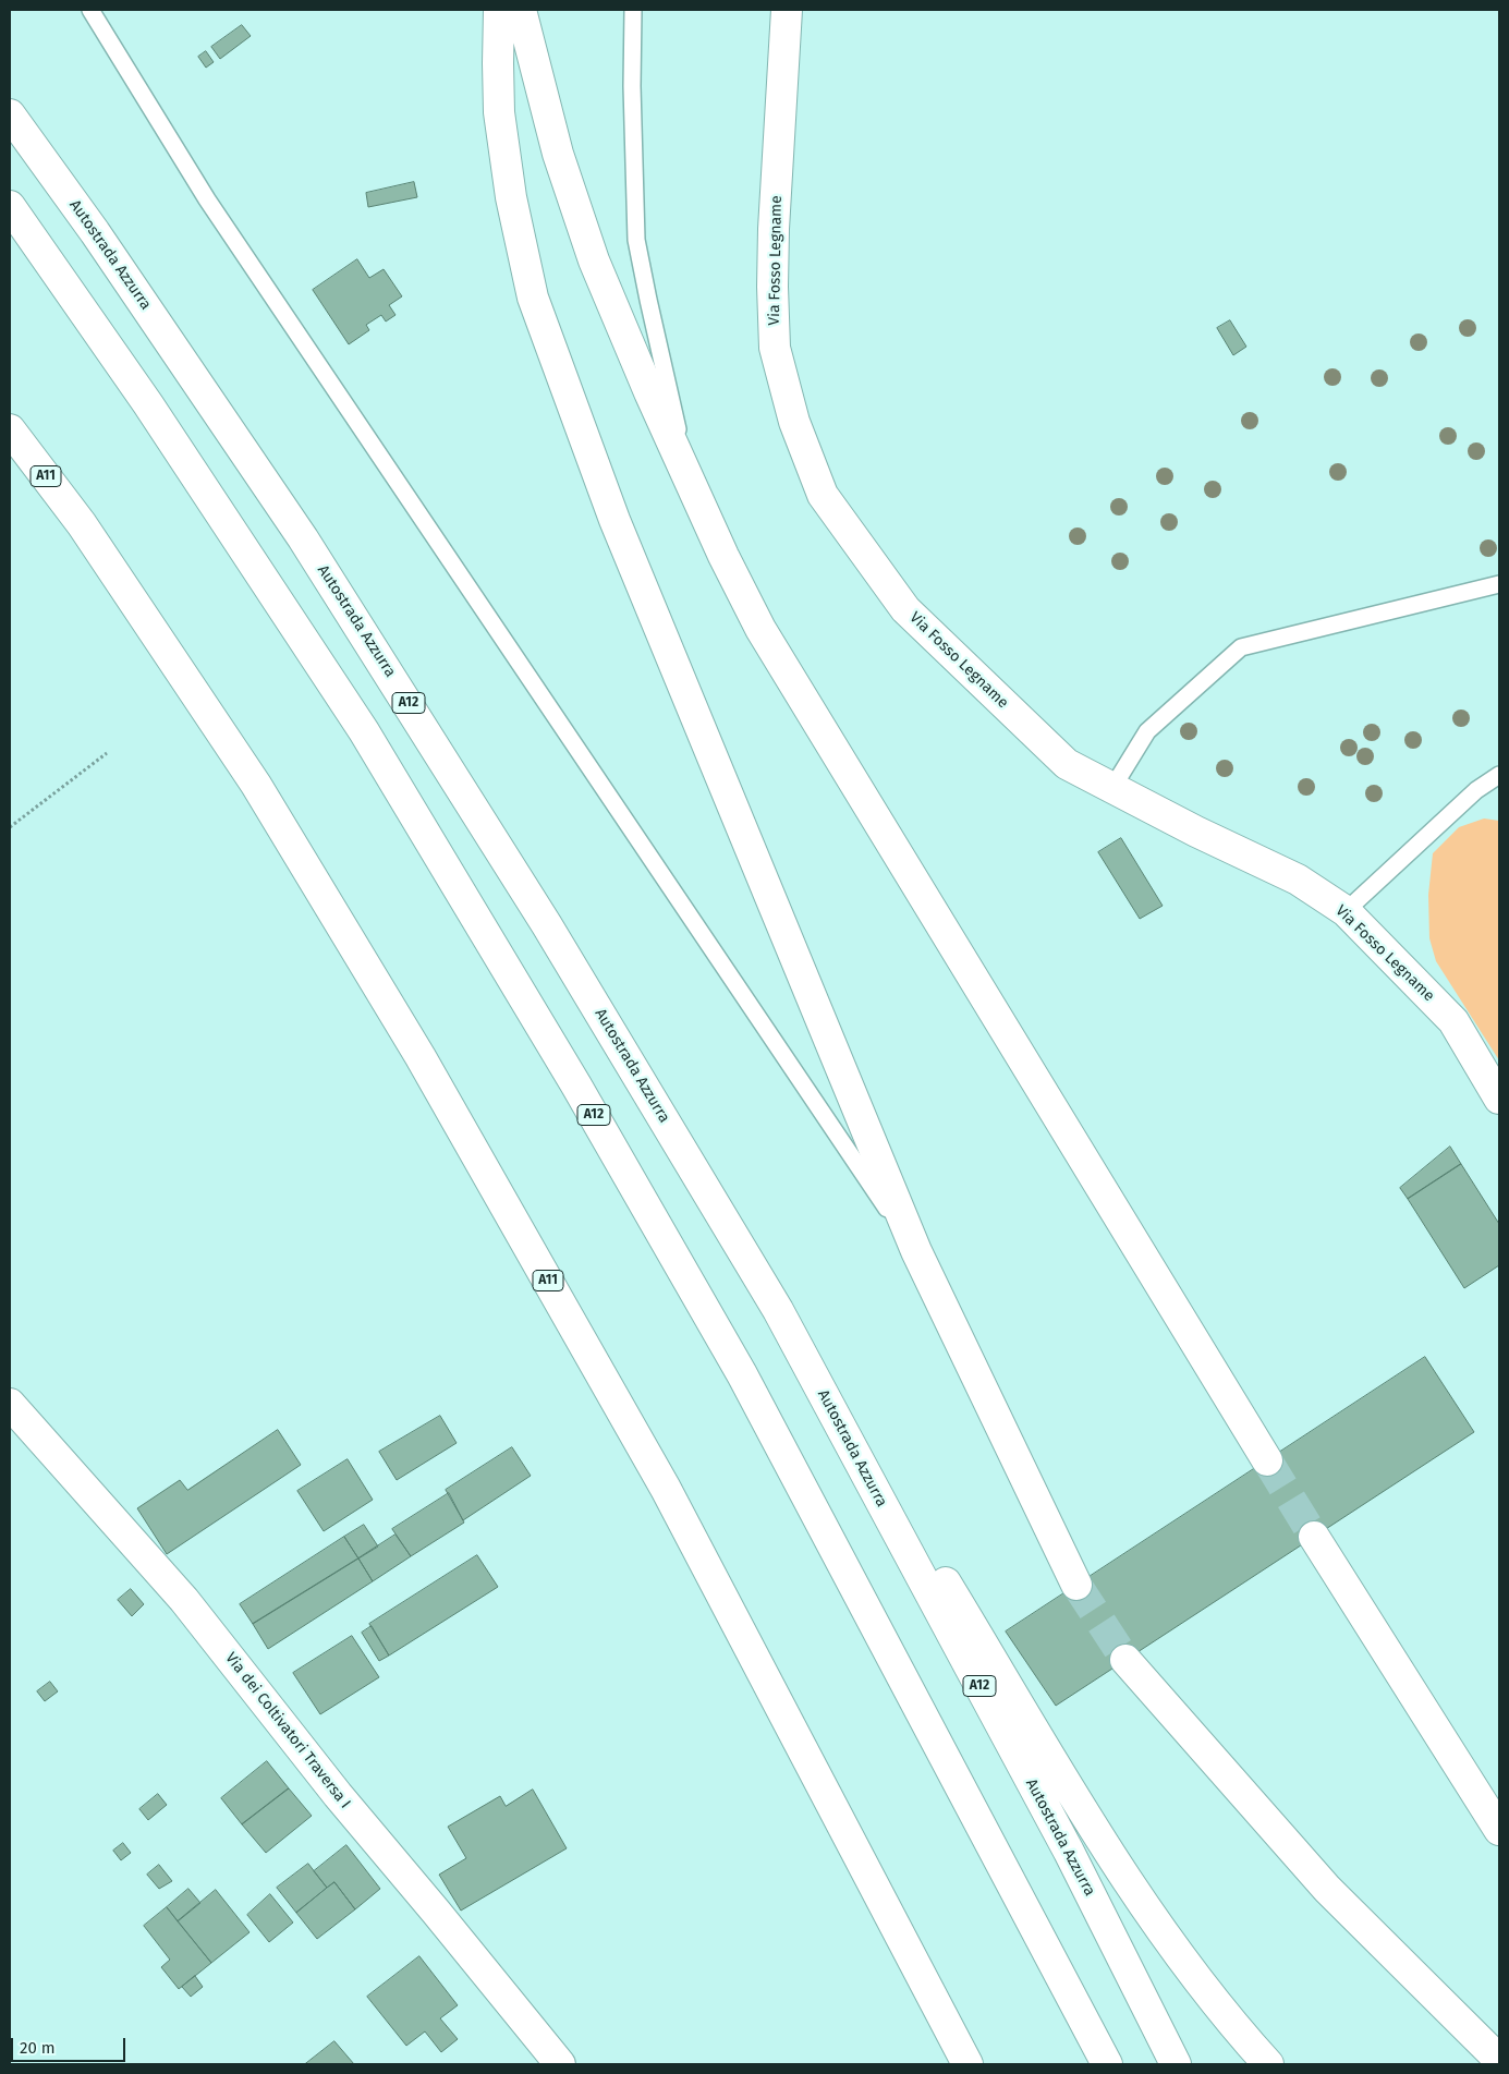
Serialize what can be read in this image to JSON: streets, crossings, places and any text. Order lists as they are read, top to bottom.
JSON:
{
  "streets": {
    "main road": [
      "Autostrada Azzurra",
      "Via Fosso Legname",
      "A11",
      "A12",
      "Via dei Coltivatori Traversa I"
    ]
  },
  "scale_bar": "20 m"
}
